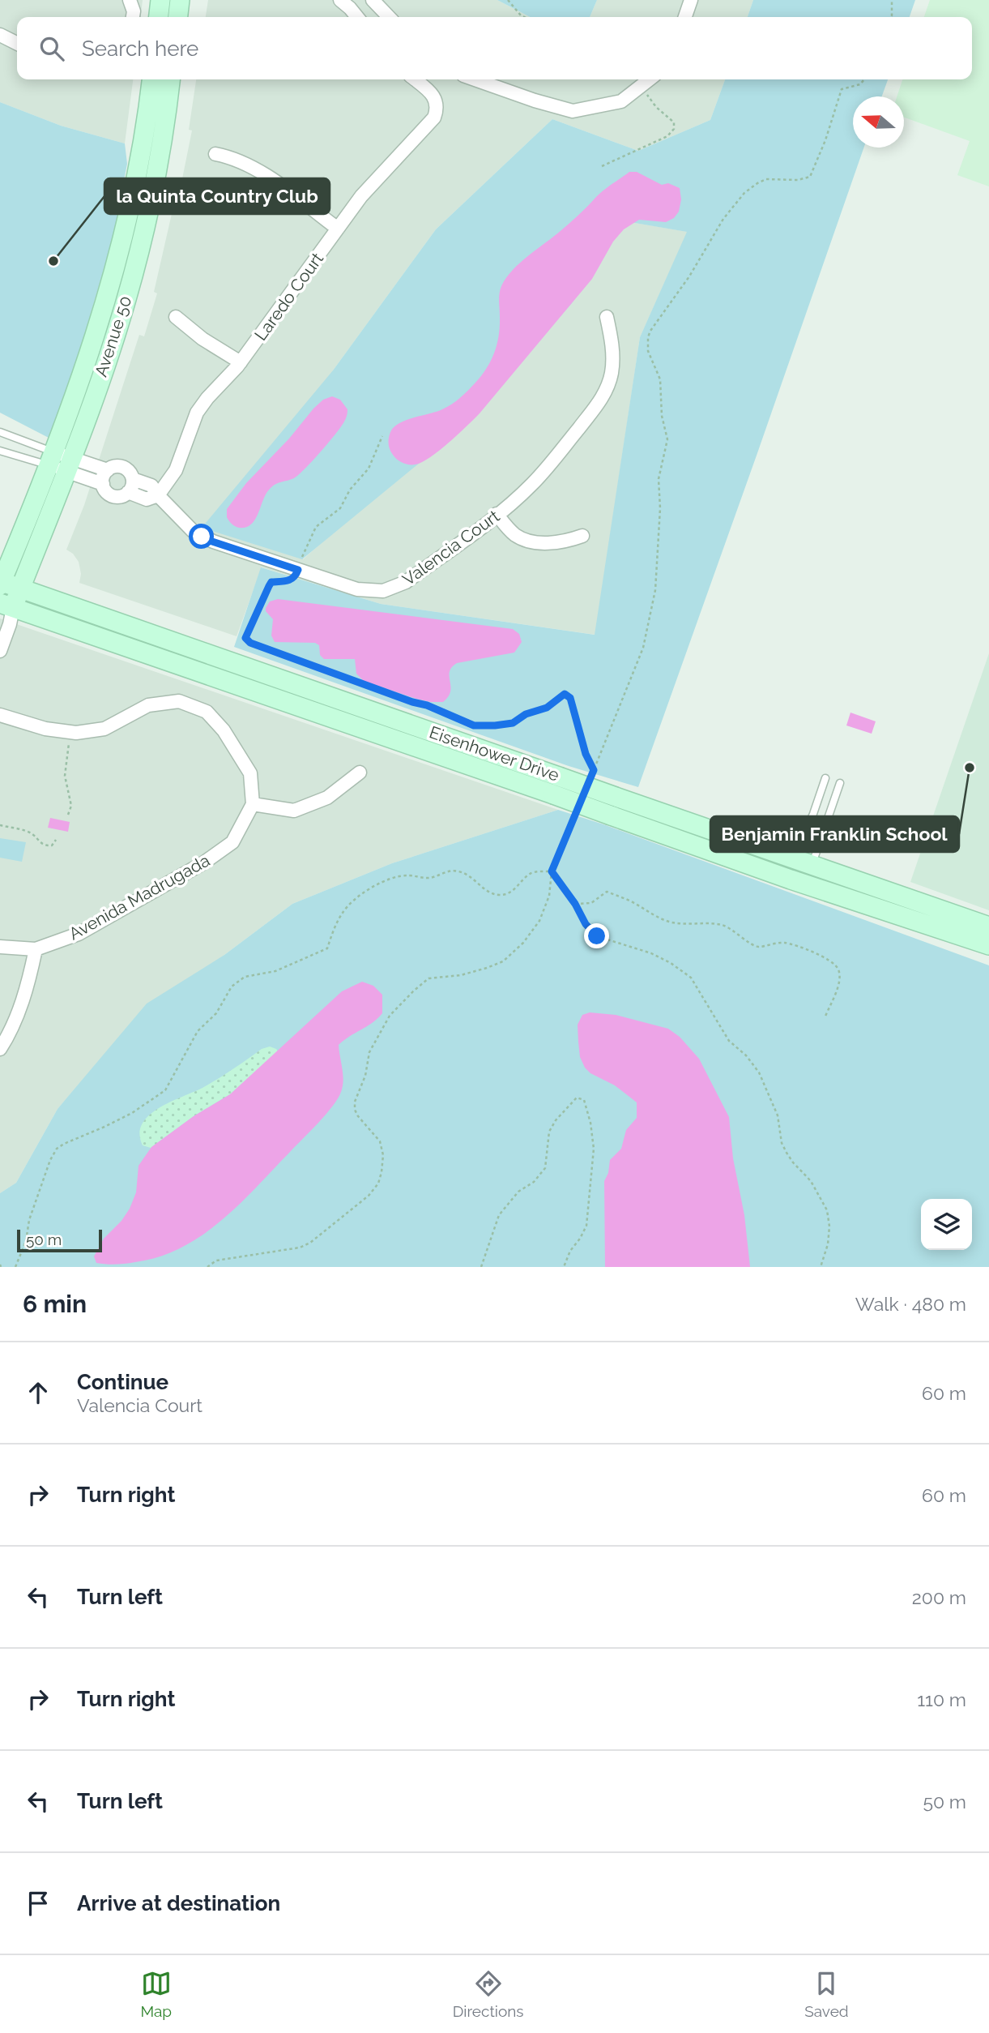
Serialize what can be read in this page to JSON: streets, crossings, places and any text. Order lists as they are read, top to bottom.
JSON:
{
  "streets": {
    "main road": ["Avenue 50", "Eisenhower Drive"],
    "street": ["Laredo Court", "Valencia Court", "Avenida Madrugada"]
  },
  "crossings": [
    ["Laredo Court", "Valencia Court"],
    ["Avenue 50", "Valencia Court"],
    ["Avenue 50", "Eisenhower Drive"]
  ],
  "places": ["la Quinta Country Club", "Benjamin Franklin School"],
  "scale_bar": "50 m",
  "north": "left",
  "page": {
    "search": "Search here",
    "scale": "50 m",
    "heading": ["6 min", "Walk · 480 m"],
    "list": [
      ["Continue", "Valencia Court", "60 m"],
      ["Turn right", "60 m"],
      ["Turn left", "200 m"],
      ["Turn right", "110 m"],
      ["Turn left", "50 m"],
      "Arrive at destination"
    ],
    "nav": ["Map", "Directions", "Saved"]
  }
}
